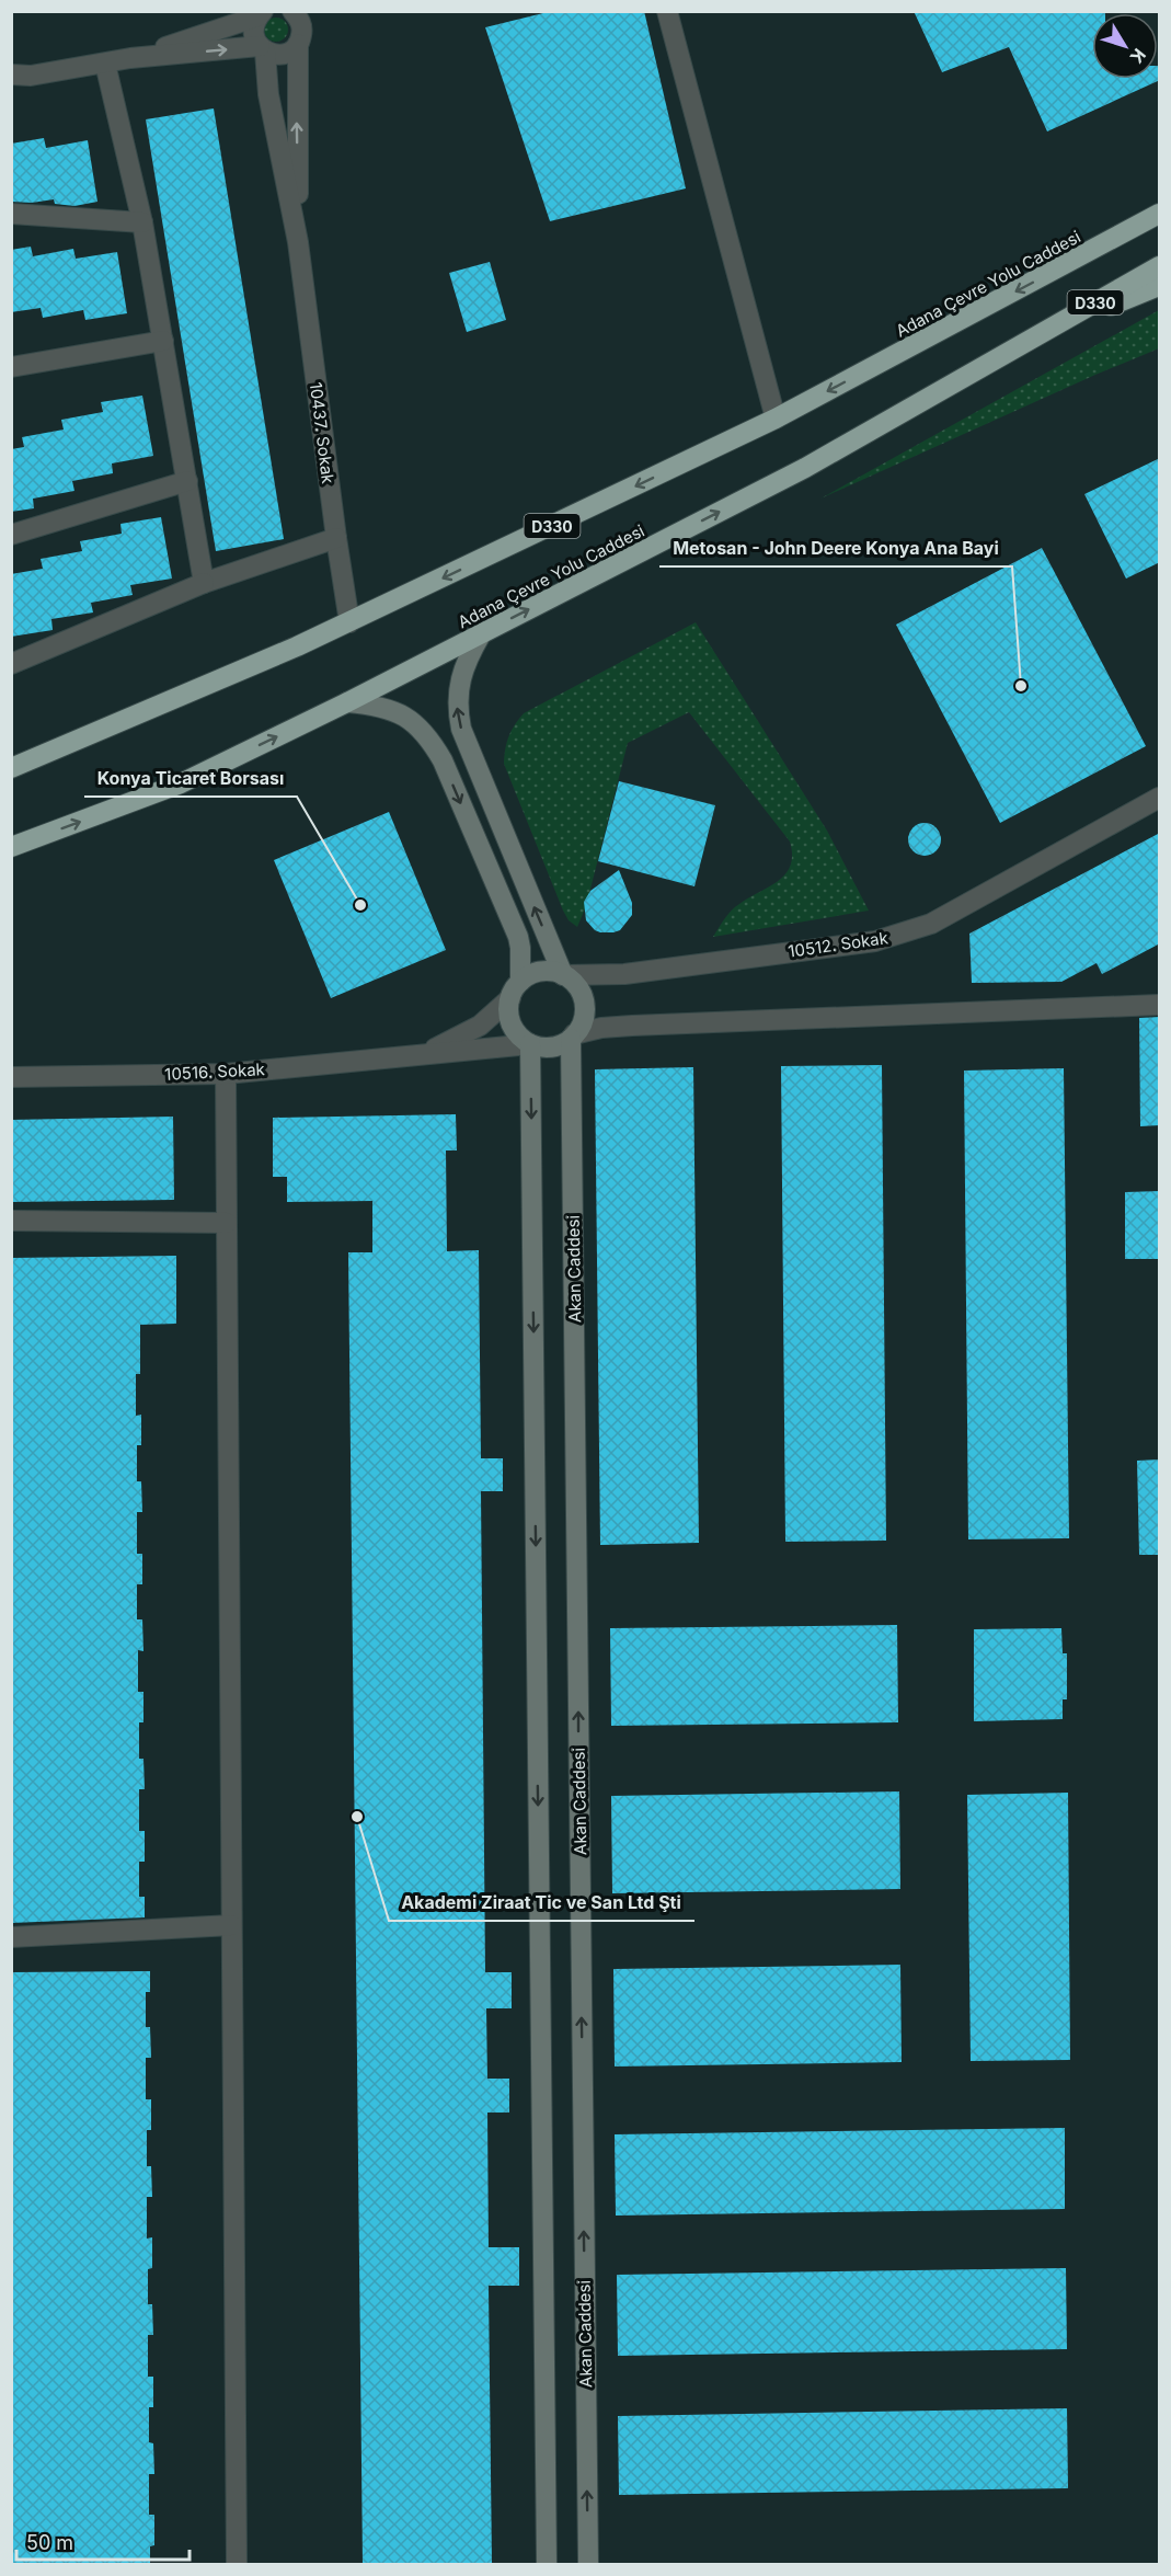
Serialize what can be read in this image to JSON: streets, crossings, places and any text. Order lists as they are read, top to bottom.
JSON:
{
  "streets": {
    "highway": ["Adana Çevre Yolu Caddesi", "D330"],
    "street": [
      "10437. Sokak",
      "10512. Sokak",
      "10516. Sokak",
      "Akan Caddesi"
    ]
  },
  "crossings": [
    ["Adana Çevre Yolu Caddesi", "10437. Sokak"],
    ["10512. Sokak", "10516. Sokak"],
    ["10512. Sokak", "Akan Caddesi"],
    ["10516. Sokak", "Akan Caddesi"]
  ],
  "places": ["Metosan - John Deere Konya Ana Bayi", "Konya Ticaret Borsası", "Akademi Ziraat Tic ve San Ltd Şti"],
  "scale_bar": "50 m",
  "north": "bottom right"
}
